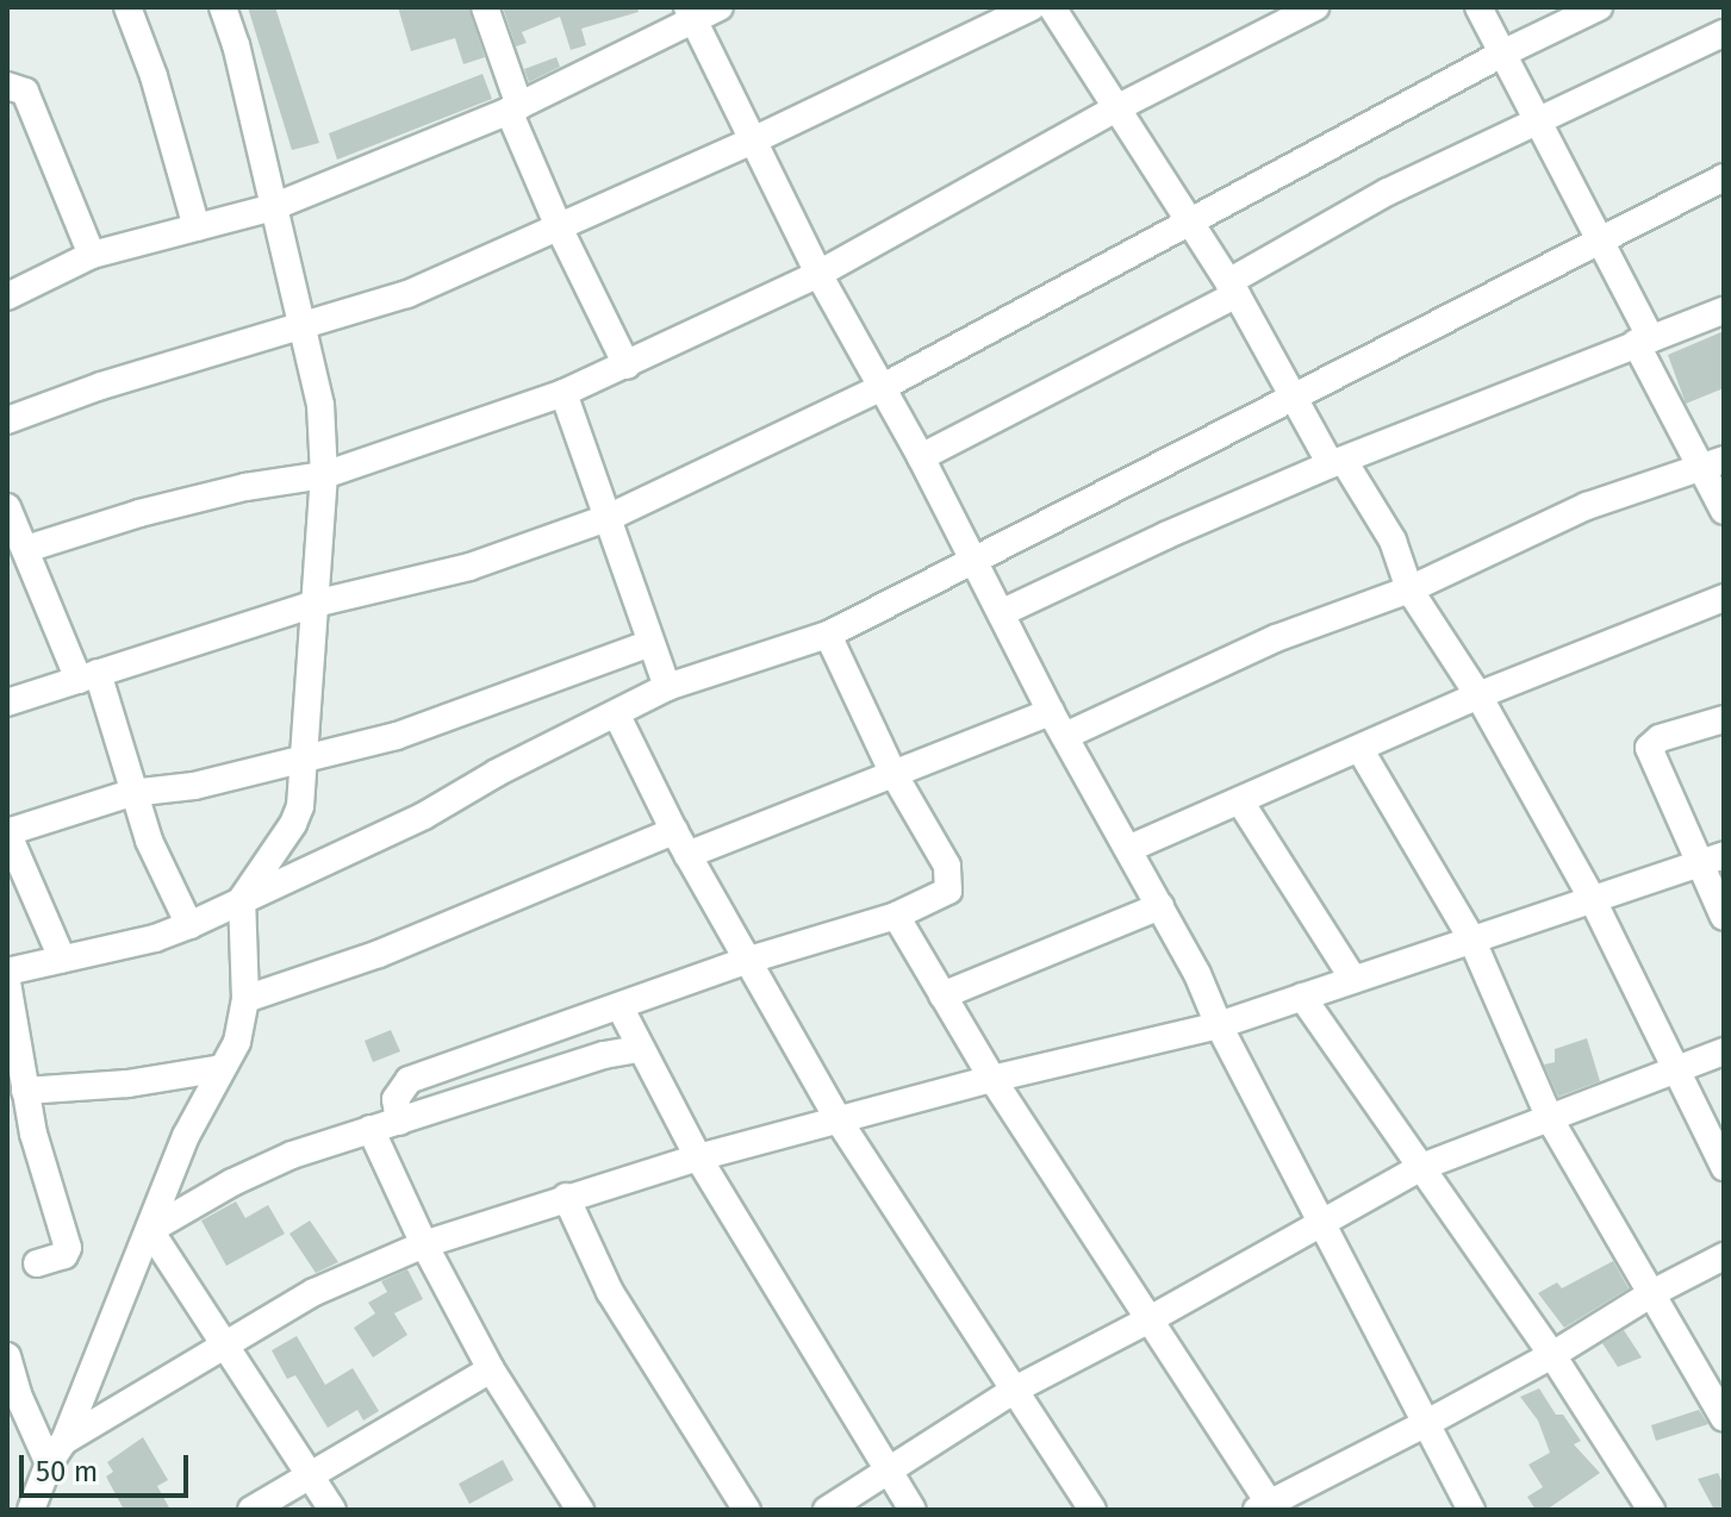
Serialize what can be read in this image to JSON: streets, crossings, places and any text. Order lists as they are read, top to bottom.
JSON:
{
  "scale_bar": "50 m"
}
